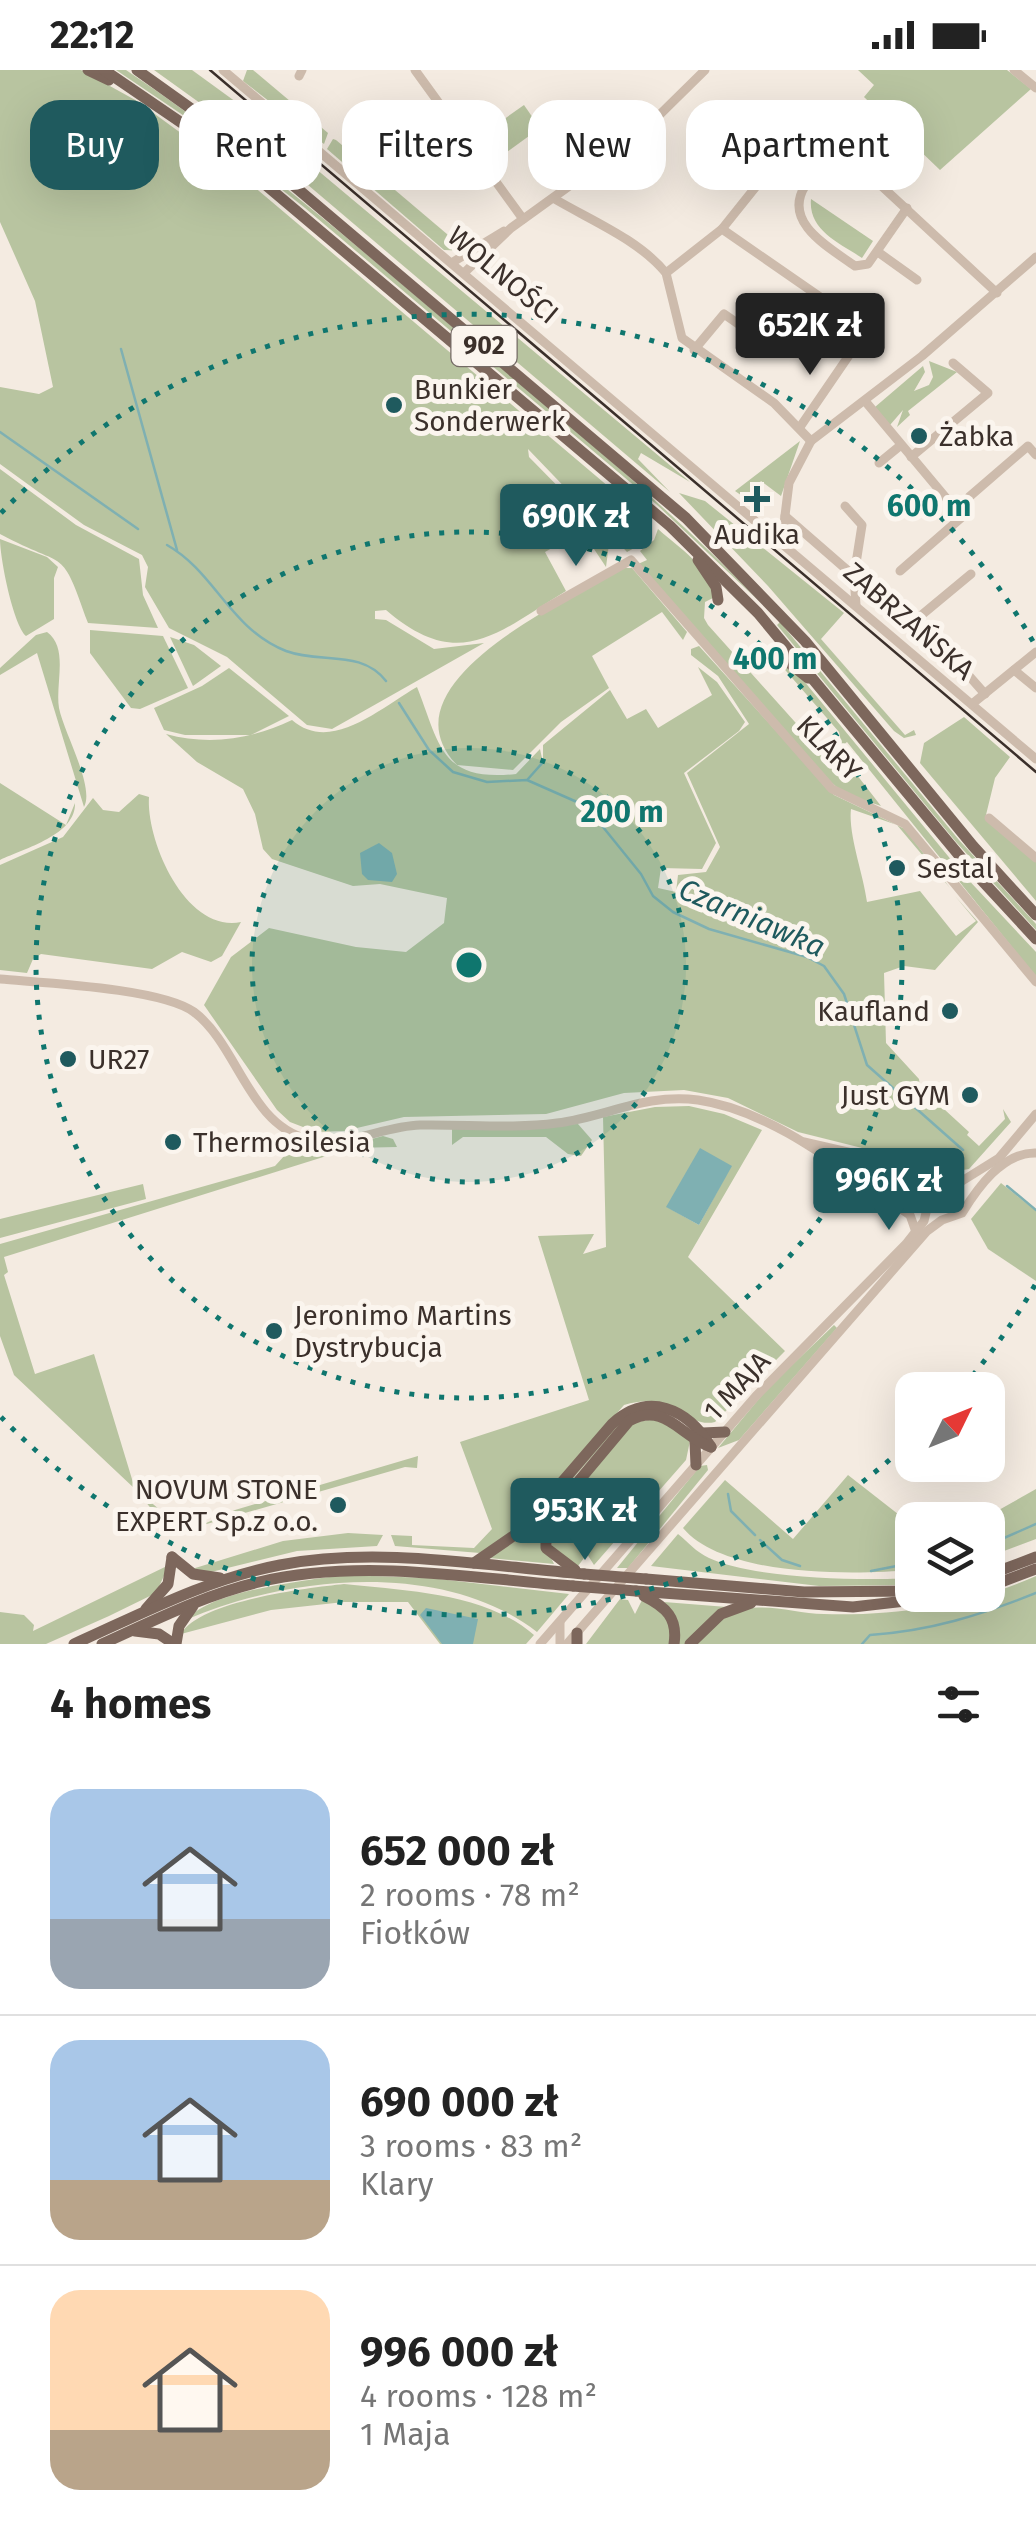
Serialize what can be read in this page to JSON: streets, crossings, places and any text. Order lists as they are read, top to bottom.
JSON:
{
  "streets": {
    "main road": ["902"],
    "street": [
      "WOLNOŚCI",
      "ZABRZAŃSKA",
      "KLARY",
      "1 MAJA"
    ]
  },
  "crossings": [
    ["WOLNOŚCI", "ZABRZAŃSKA"]
  ],
  "water": ["Czarniawka"],
  "places": {
    "other": [
      "Bunkier Sonderwerk",
      "Żabka",
      "Sestal",
      "Kaufland",
      "UR27",
      "Just GYM",
      "Thermosilesia",
      "Jeronimo Martins Dystrybucja",
      "NOVUM STONE EXPERT Sp.z o.o."
    ],
    "health": ["Audika"]
  },
  "north": "top right",
  "page": {
    "status": "22:12",
    "chip": [
      "Buy",
      "Rent",
      "Filters",
      "New",
      "Apartment"
    ],
    "price": [
      "652K zł",
      "690K zł",
      "996K zł",
      "953K zł"
    ],
    "heading": "4 homes",
    "list": [
      {
        "name": "652 000 zł",
        "note": "2 rooms · 78 m² · Fiołków"
      },
      {
        "name": "690 000 zł",
        "note": "3 rooms · 83 m² · Klary"
      },
      {
        "name": "996 000 zł",
        "note": "4 rooms · 128 m² · 1 Maja"
      }
    ]
  },
  "rings": ["600 m", "400 m", "200 m"]
}
